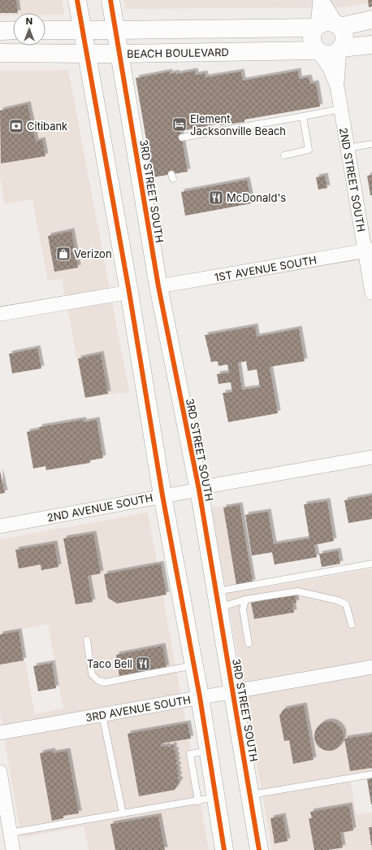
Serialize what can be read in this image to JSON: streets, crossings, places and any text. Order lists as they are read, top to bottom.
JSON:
{
  "streets": {
    "main road": ["BEACH BOULEVARD", "3RD STREET SOUTH"],
    "street": [
      "2ND STREET SOUTH",
      "1ST AVENUE SOUTH",
      "2ND AVENUE SOUTH",
      "3RD AVENUE SOUTH"
    ]
  },
  "crossings": [
    ["BEACH BOULEVARD", "3RD STREET SOUTH"],
    ["2ND STREET SOUTH", "1ST AVENUE SOUTH"],
    ["3RD STREET SOUTH", "1ST AVENUE SOUTH"],
    ["3RD STREET SOUTH", "2ND AVENUE SOUTH"],
    ["3RD STREET SOUTH", "3RD AVENUE SOUTH"]
  ],
  "places": {
    "hotel": ["Element Jacksonville Beach"],
    "bank": ["Citibank"],
    "restaurant": ["McDonald's", "Taco Bell"],
    "shop": ["Verizon"]
  },
  "north": "top"
}
